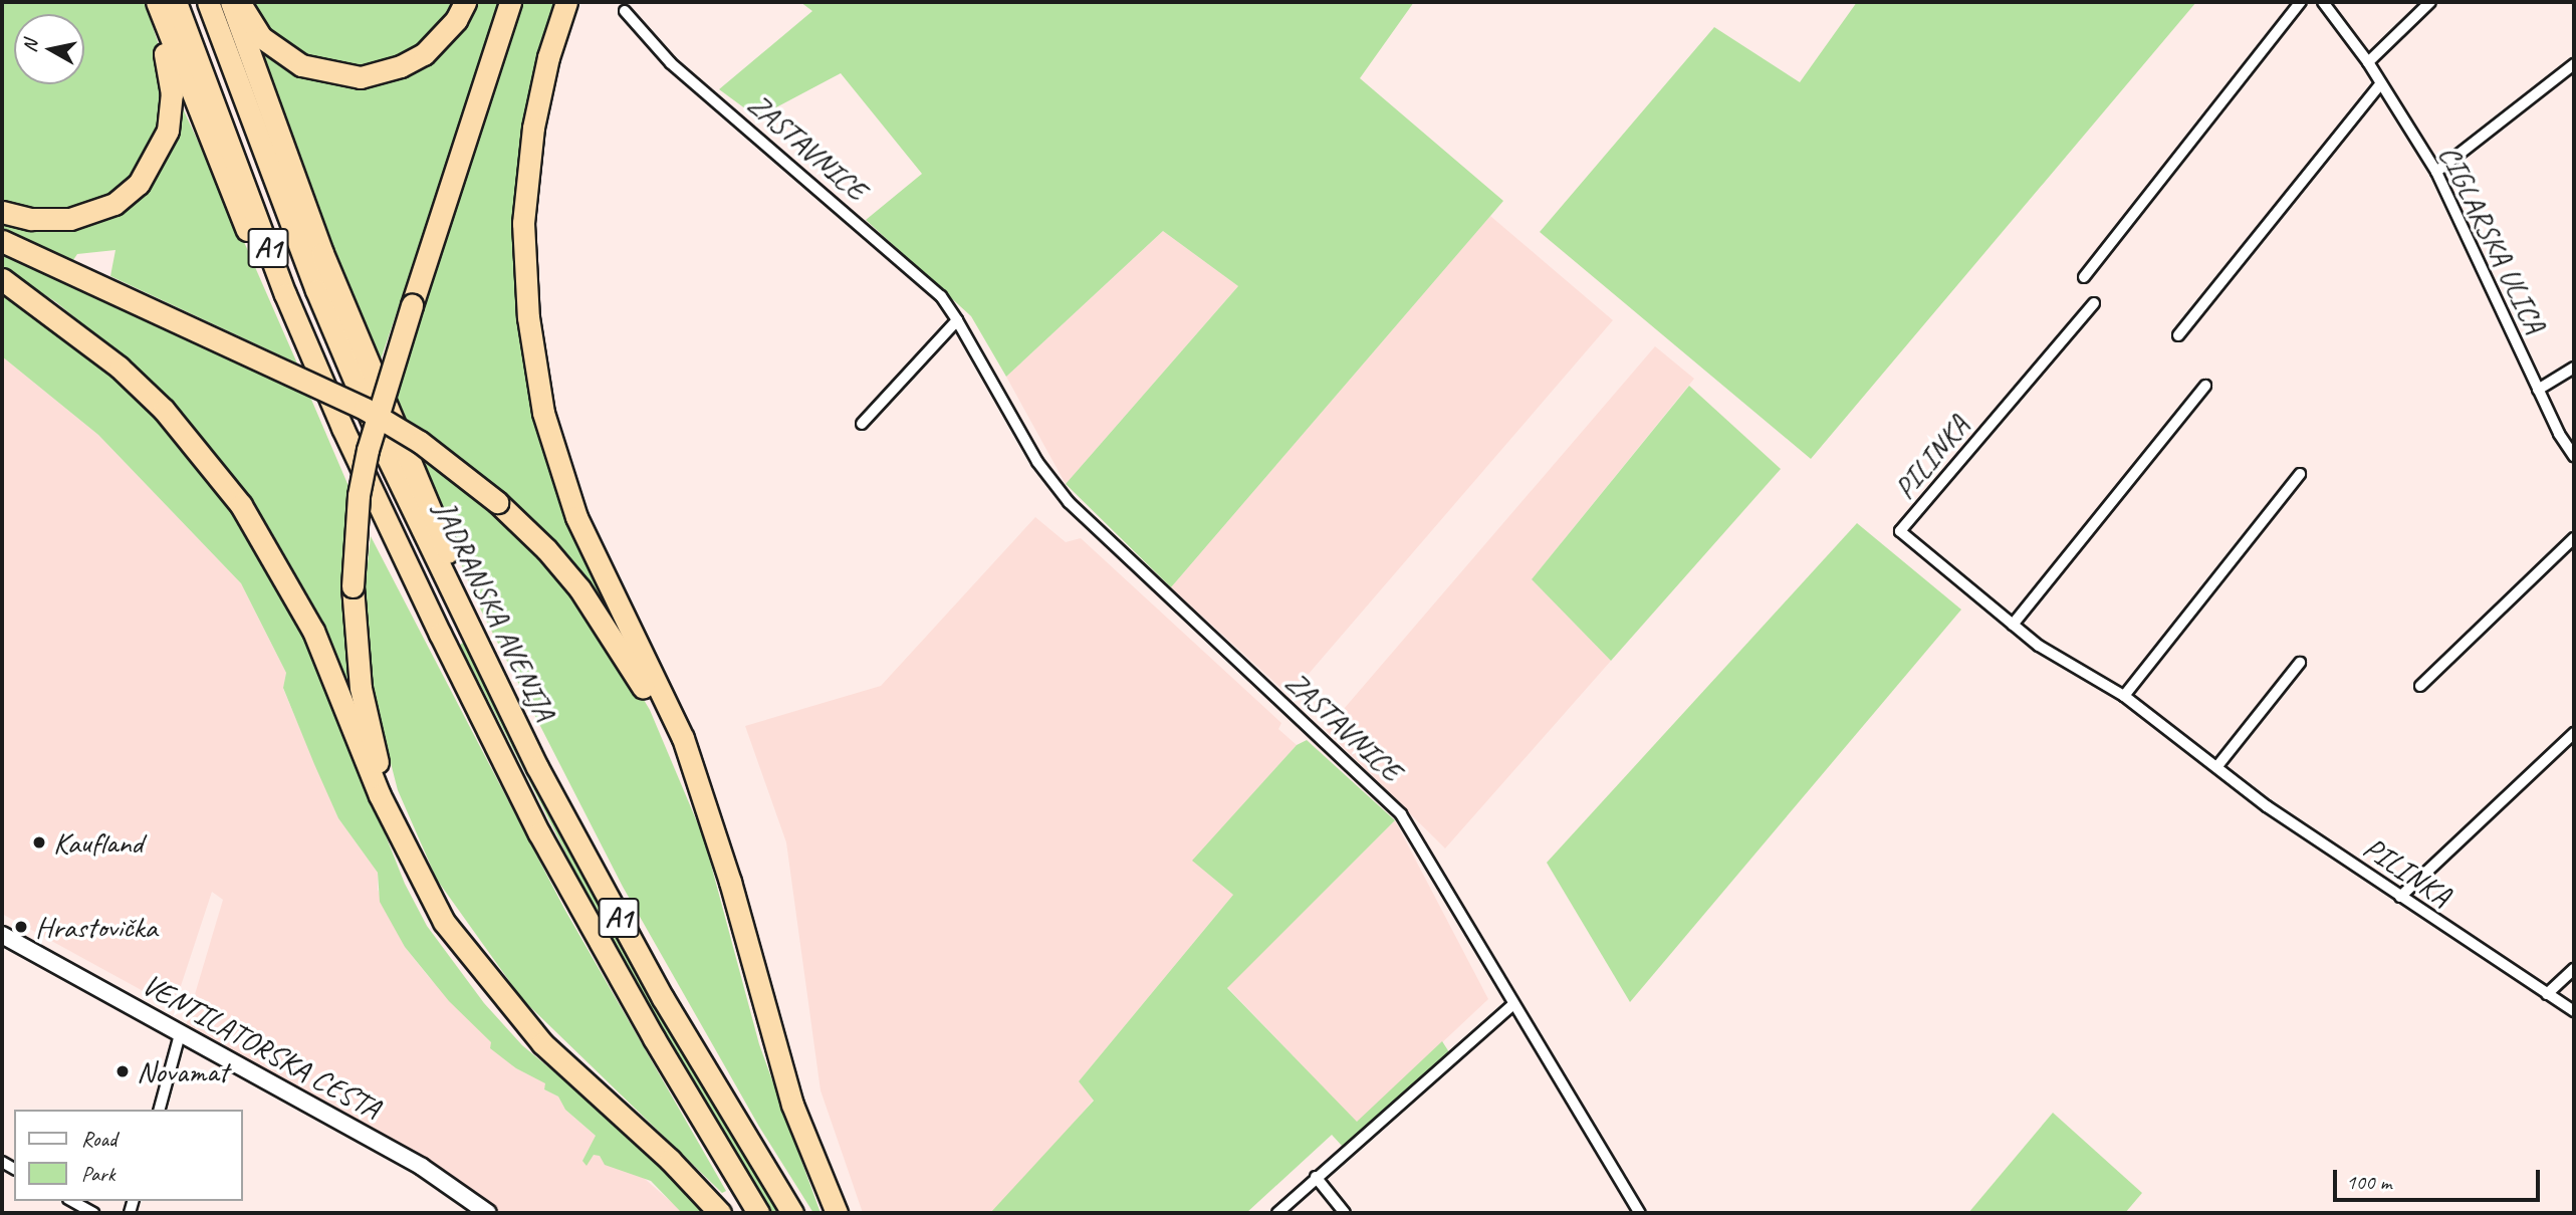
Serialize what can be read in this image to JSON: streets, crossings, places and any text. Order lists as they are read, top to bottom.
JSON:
{
  "streets": {
    "highway": ["A1", "JADRANSKA AVENIJA"],
    "main road": ["VENTILATORSKA CESTA"],
    "street": ["ZASTAVNICE", "CIGLARSKA ULICA", "PILINKA"]
  },
  "places": ["Kaufland", "Hrastovička", "Novamat"],
  "legend": ["Road", "Park"],
  "scale_bar": "100 m",
  "north": "left"
}
